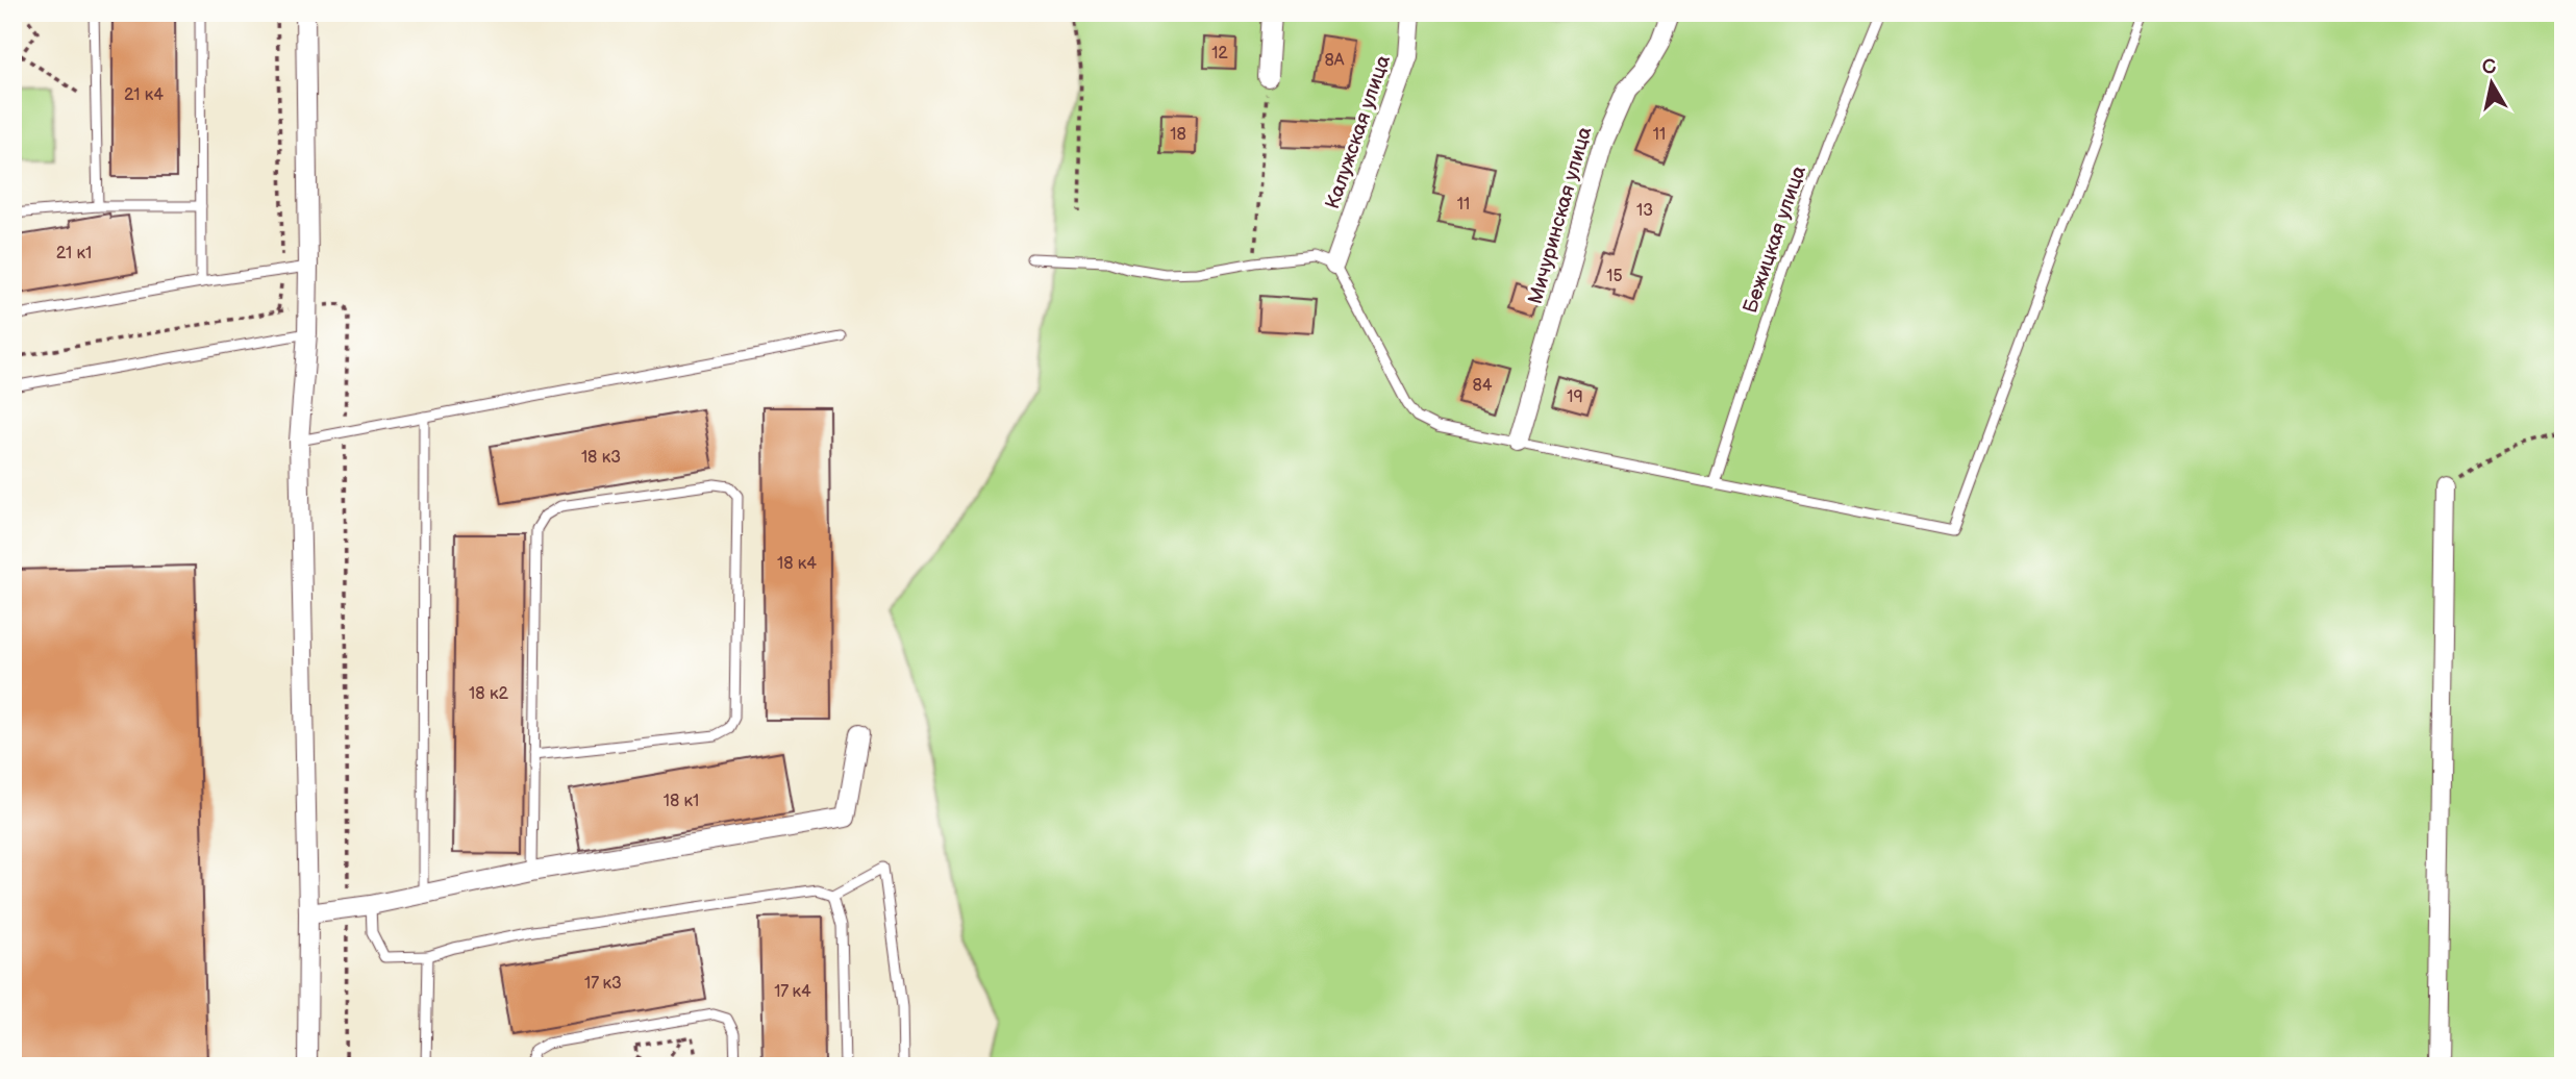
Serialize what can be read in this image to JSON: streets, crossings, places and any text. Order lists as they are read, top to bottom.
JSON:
{
  "streets": {
    "street": ["Калужская улица", "Мичуринская улица"],
    "lane": ["Бежицкая улица"]
  },
  "house_numbers": [
    "12",
    "8А",
    "21 к4",
    "18",
    "11",
    "11",
    "13",
    "21 к1",
    "15",
    "84",
    "19",
    "18 к3",
    "18 к4",
    "18 к2",
    "18 к1",
    "17 к3",
    "17 к4"
  ],
  "north": "top"
}
